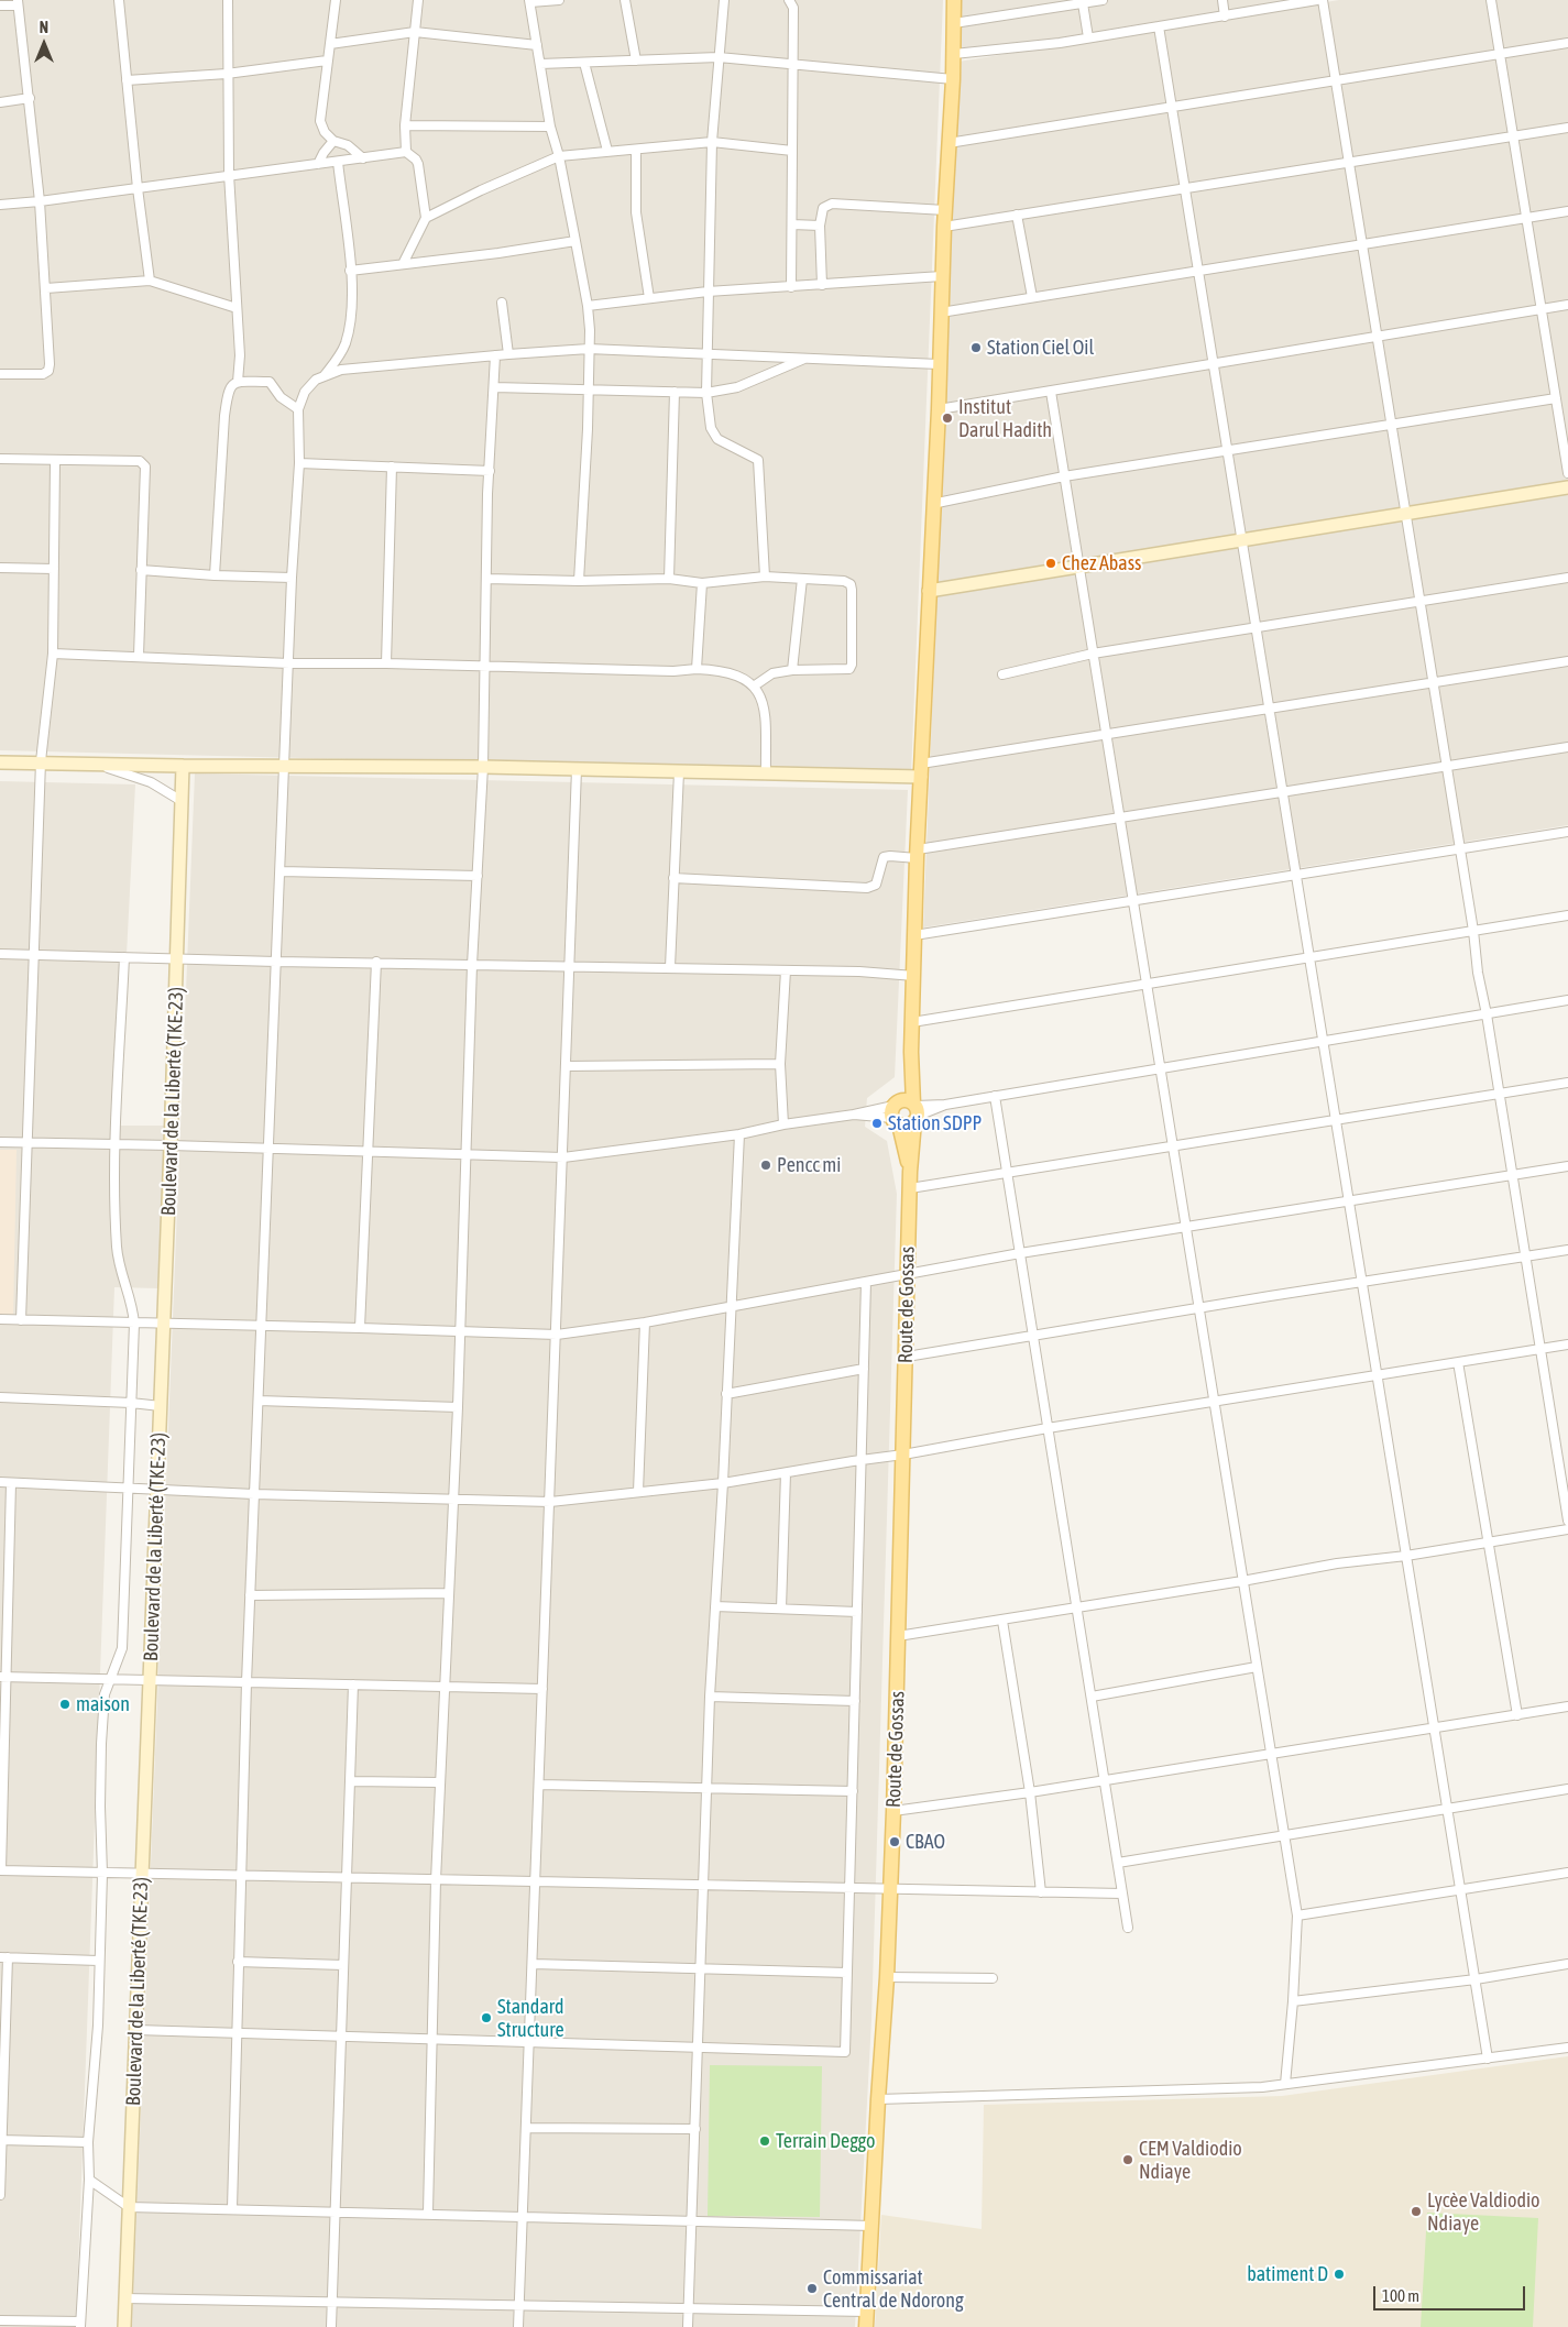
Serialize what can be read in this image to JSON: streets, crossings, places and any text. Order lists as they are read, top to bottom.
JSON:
{
  "streets": {
    "main road": ["Route de Gossas"],
    "street": ["Boulevard de la Liberté (TKE-23)"]
  },
  "places": [
    "Station Ciel Oil",
    "Institut Darul Hadith",
    "Chez Abass",
    "Station SDPP",
    "Pencc mi",
    "maison",
    "CBAO",
    "Standard Structure",
    "Terrain Deggo",
    "CEM Valdiodio Ndiaye",
    "Lycèe Valdiodio Ndiaye",
    "batiment D",
    "Commissariat Central de Ndorong"
  ],
  "scale_bar": "100 m",
  "north": "top"
}
